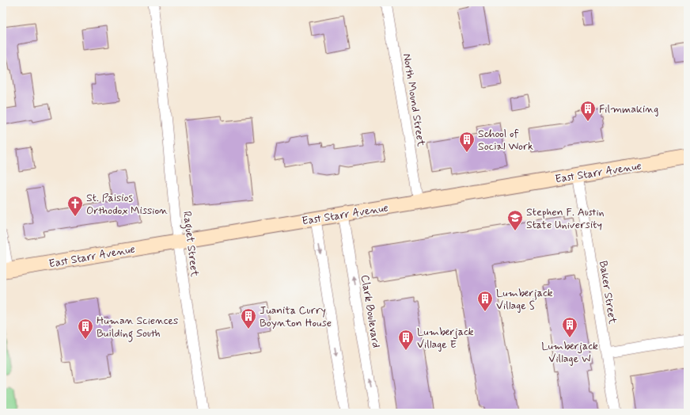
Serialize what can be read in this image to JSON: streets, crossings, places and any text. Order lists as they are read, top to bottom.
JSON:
{
  "streets": {
    "main road": ["East Starr Avenue"],
    "street": [
      "North Mound Street",
      "Raguet Street",
      "Baker Street",
      "Clark Boulevard"
    ]
  },
  "crossings": [
    ["North Mound Street", "East Starr Avenue"],
    ["East Starr Avenue", "Raguet Street"],
    ["East Starr Avenue", "Baker Street"],
    ["East Starr Avenue", "Clark Boulevard"]
  ],
  "places": {
    "building": [
      "Filmmaking",
      "School of Social Work",
      "Lumberjack Village S",
      "Juanita Curry Boynton House",
      "Lumberjack Village W",
      "Human Sciences Building South",
      "Lumberjack Village E"
    ],
    "church": ["St. Paisios Orthodox Mission"],
    "school or university": ["Stephen F. Austin State University"]
  }
}
